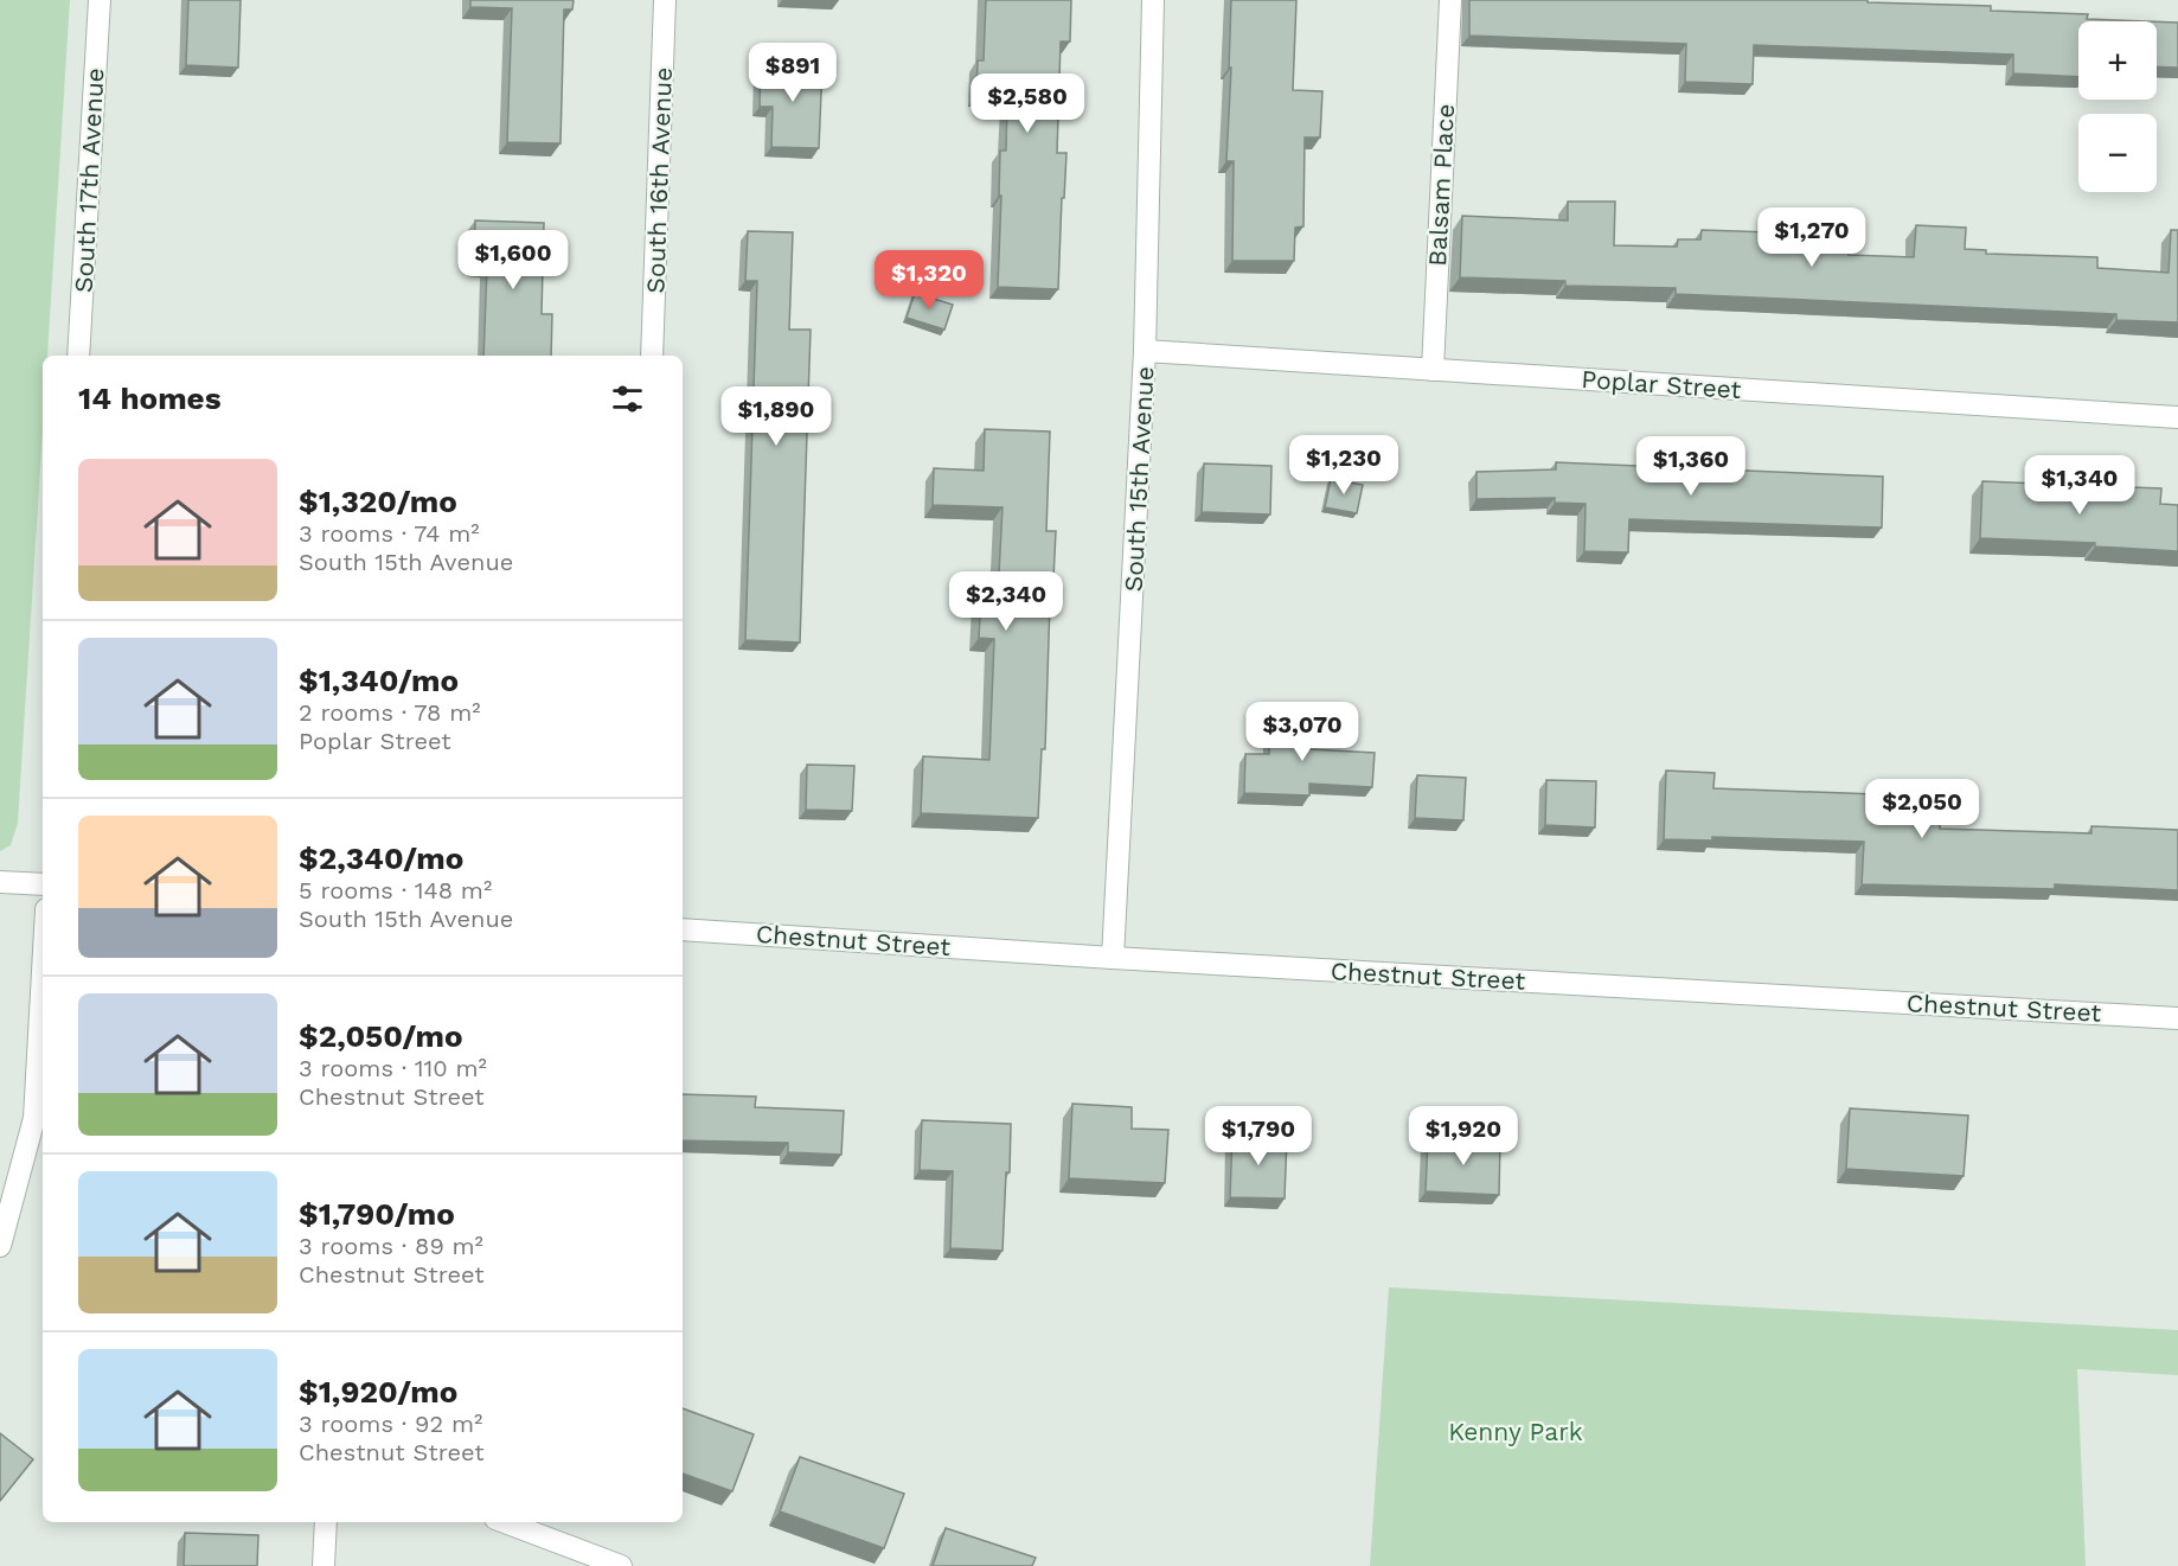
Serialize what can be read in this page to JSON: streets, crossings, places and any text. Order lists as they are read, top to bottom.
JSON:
{
  "streets": {
    "street": [
      "South 17th Avenue",
      "South 16th Avenue",
      "Balsam Place",
      "Poplar Street",
      "South 15th Avenue",
      "Chestnut Street"
    ]
  },
  "crossings": [
    ["Balsam Place", "Poplar Street"],
    ["Poplar Street", "South 15th Avenue"],
    ["South 15th Avenue", "Chestnut Street"]
  ],
  "parks": ["Kenny Park"],
  "page": {
    "map_buttons": ["+", "−"],
    "price": [
      "$891",
      "$2,580",
      "$1,270",
      "$1,600",
      "$1,320",
      "$1,890",
      "$1,230",
      "$1,360",
      "$1,340",
      "$2,340",
      "$3,070",
      "$2,050",
      "$1,790",
      "$1,920"
    ],
    "heading": "14 homes",
    "list": [
      {
        "name": "$1,320/mo",
        "note": "3 rooms · 74 m² · South 15th Avenue"
      },
      {
        "name": "$1,340/mo",
        "note": "2 rooms · 78 m² · Poplar Street"
      },
      {
        "name": "$2,340/mo",
        "note": "5 rooms · 148 m² · South 15th Avenue"
      },
      {
        "name": "$2,050/mo",
        "note": "3 rooms · 110 m² · Chestnut Street"
      },
      {
        "name": "$1,790/mo",
        "note": "3 rooms · 89 m² · Chestnut Street"
      },
      {
        "name": "$1,920/mo",
        "note": "3 rooms · 92 m² · Chestnut Street"
      }
    ]
  }
}
